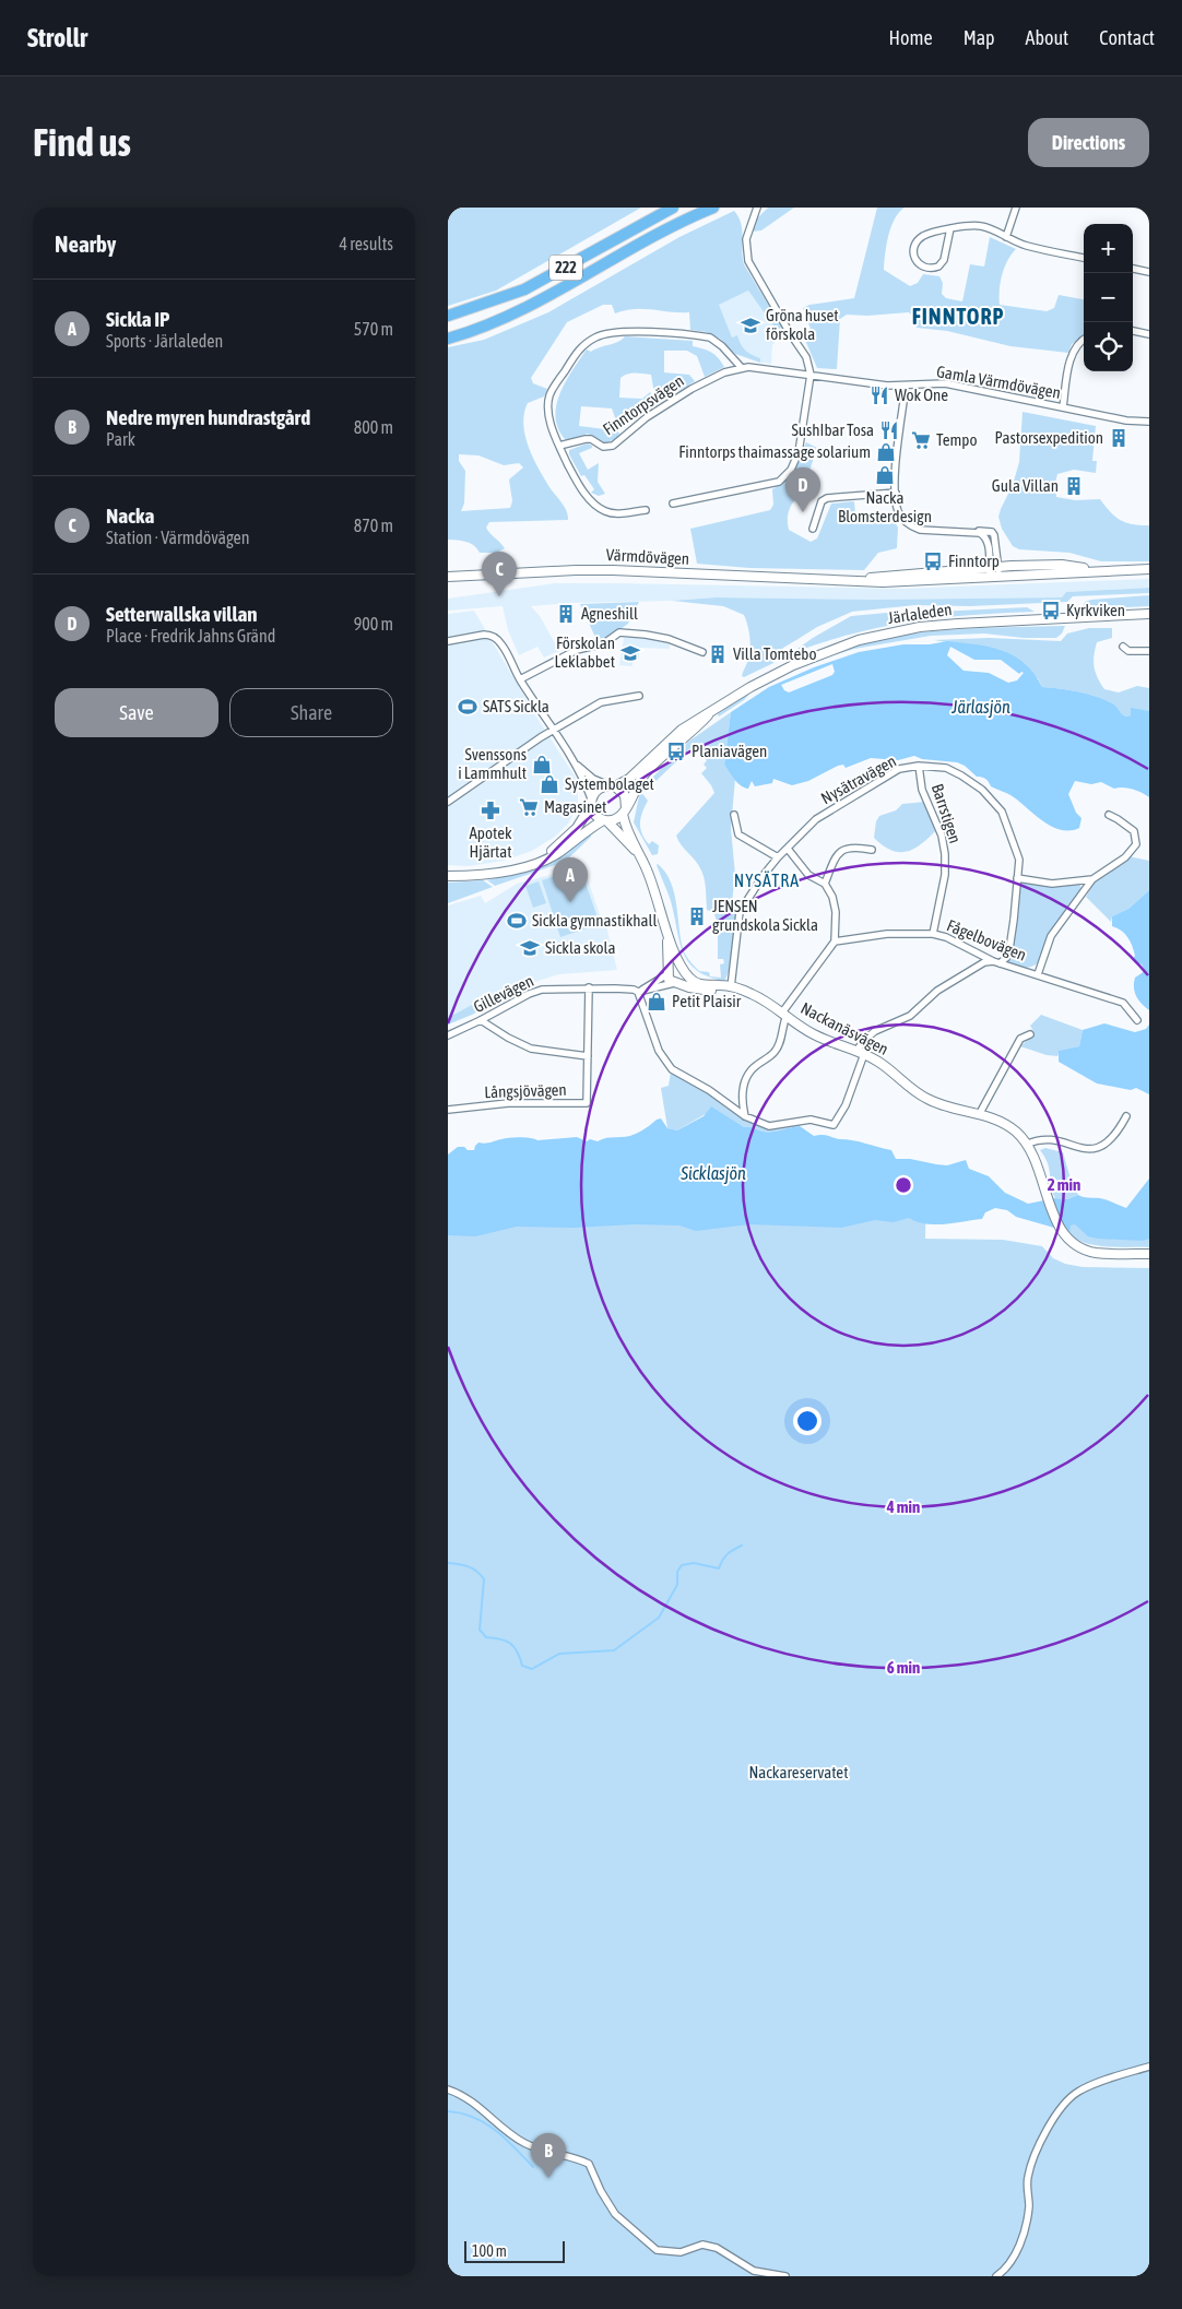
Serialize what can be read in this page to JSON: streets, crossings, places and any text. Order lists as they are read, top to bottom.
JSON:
{
  "streets": {
    "highway": ["222"],
    "main road": ["Värmdövägen", "Järlaleden", "Nackanäsvägen"],
    "street": [
      "Gamla Värmdövägen",
      "Finntorpsvägen",
      "Nysätravägen",
      "Barrstigen",
      "Fågelbovägen",
      "Gillevägen",
      "Långsjövägen"
    ]
  },
  "crossings": [
    ["Gamla Värmdövägen", "Finntorpsvägen"],
    ["Nysätravägen", "Barrstigen"],
    ["Nysätravägen", "Fågelbovägen"],
    ["Nysätravägen", "Nackanäsvägen"],
    ["Barrstigen", "Fågelbovägen"],
    ["Gillevägen", "Nackanäsvägen"],
    ["Gillevägen", "Långsjövägen"]
  ],
  "districts": ["FINNTORP", "NYSÄTRA"],
  "water": ["Järlasjön", "Sicklasjön"],
  "parks": ["Nackareservatet"],
  "places": {
    "school or university": ["Gröna huset förskola", "Förskolan Leklabbet", "Sickla skola"],
    "restaurant": ["Wok One", "SushIbar Tosa"],
    "building": [
      "Pastorsexpedition",
      "Gula Villan",
      "Agneshill",
      "Villa Tomtebo",
      "JENSEN grundskola Sickla"
    ],
    "supermarket": ["Tempo", "Magasinet"],
    "shop": [
      "Finntorps thaimassage solarium",
      "Nacka Blomsterdesign",
      "Svenssons i Lammhult",
      "Systembolaget",
      "Petit Plaisir"
    ],
    "bus stop": ["Finntorp", "Kyrkviken", "Planiavägen"],
    "sports": ["SATS Sickla", "Sickla gymnastikhall"],
    "pharmacy": ["Apotek Hjärtat"]
  },
  "scale_bar": "100 m",
  "page": {
    "header": "Strollr",
    "nav": [
      "Home",
      "Map",
      "About",
      "Contact"
    ],
    "buttons": [
      "Directions",
      ["Save", "Share"]
    ],
    "title": "Find us",
    "heading": ["Nearby", "4 results"],
    "map_buttons": ["+", "−"],
    "list": [
      {
        "mark": "A",
        "name": "Sickla IP",
        "note": "Sports · Järlaleden",
        "value": "570 m"
      },
      {
        "mark": "B",
        "name": "Nedre myren hundrastgård",
        "note": "Park",
        "value": "800 m"
      },
      {
        "mark": "C",
        "name": "Nacka",
        "note": "Station · Värmdövägen",
        "value": "870 m"
      },
      {
        "mark": "D",
        "name": "Setterwallska villan",
        "note": "Place · Fredrik Jahns Gränd",
        "value": "900 m"
      }
    ],
    "pins": [
      "D",
      "C",
      "A",
      "B"
    ],
    "scale": "100 m"
  },
  "rings": ["2 min", "4 min", "6 min"]
}
